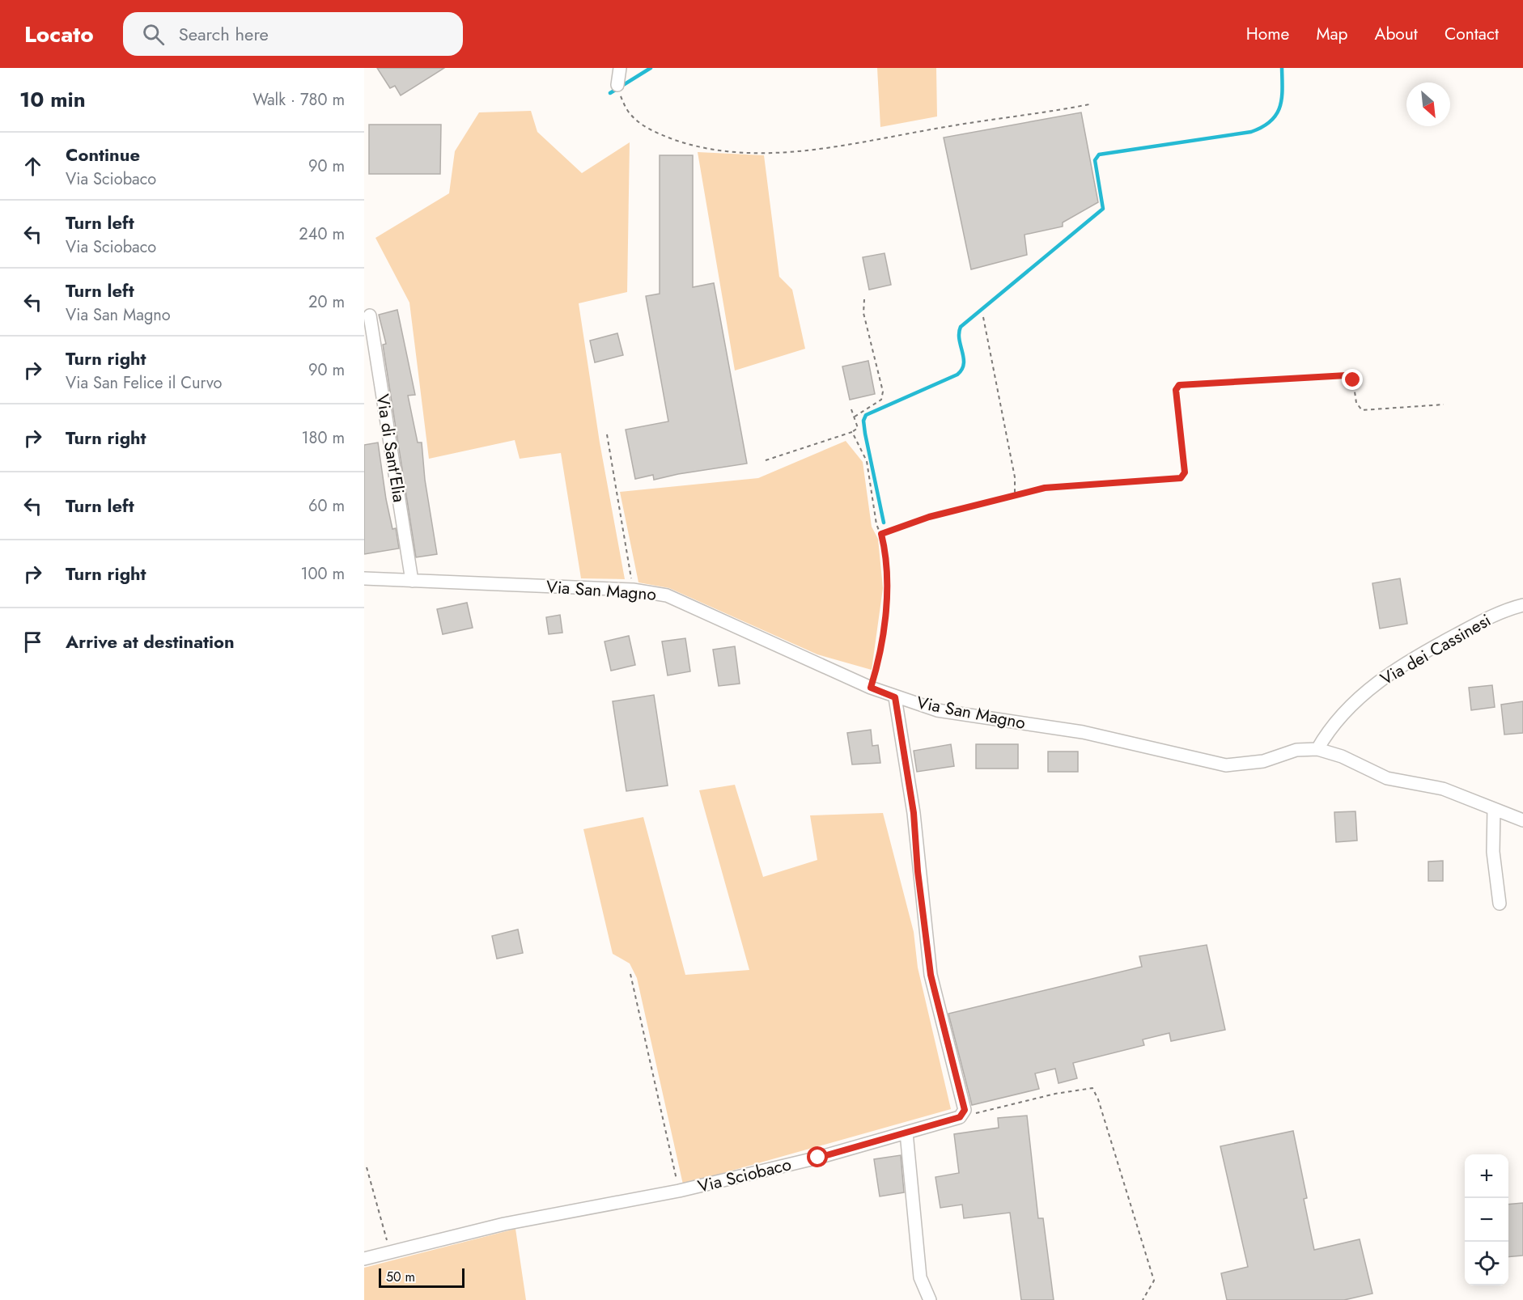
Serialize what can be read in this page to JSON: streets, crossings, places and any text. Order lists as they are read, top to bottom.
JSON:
{
  "streets": {
    "street": [
      "Via di Sant'Elia",
      "Via San Magno",
      "Via dei Cassinesi",
      "Via Sciobaco"
    ]
  },
  "crossings": [
    ["Via di Sant'Elia", "Via San Magno"],
    ["Via San Magno", "Via dei Cassinesi"]
  ],
  "scale_bar": "50 m",
  "north": "bottom right",
  "page": {
    "header": "Locato",
    "search": "Search here",
    "nav": [
      "Home",
      "Map",
      "About",
      "Contact"
    ],
    "heading": ["10 min", "Walk · 780 m"],
    "list": [
      ["Continue", "Via Sciobaco", "90 m"],
      ["Turn left", "Via Sciobaco", "240 m"],
      ["Turn left", "Via San Magno", "20 m"],
      ["Turn right", "Via San Felice il Curvo", "90 m"],
      ["Turn right", "180 m"],
      ["Turn left", "60 m"],
      ["Turn right", "100 m"],
      "Arrive at destination"
    ],
    "map_buttons": ["+", "−"],
    "scale": "50 m"
  }
}
